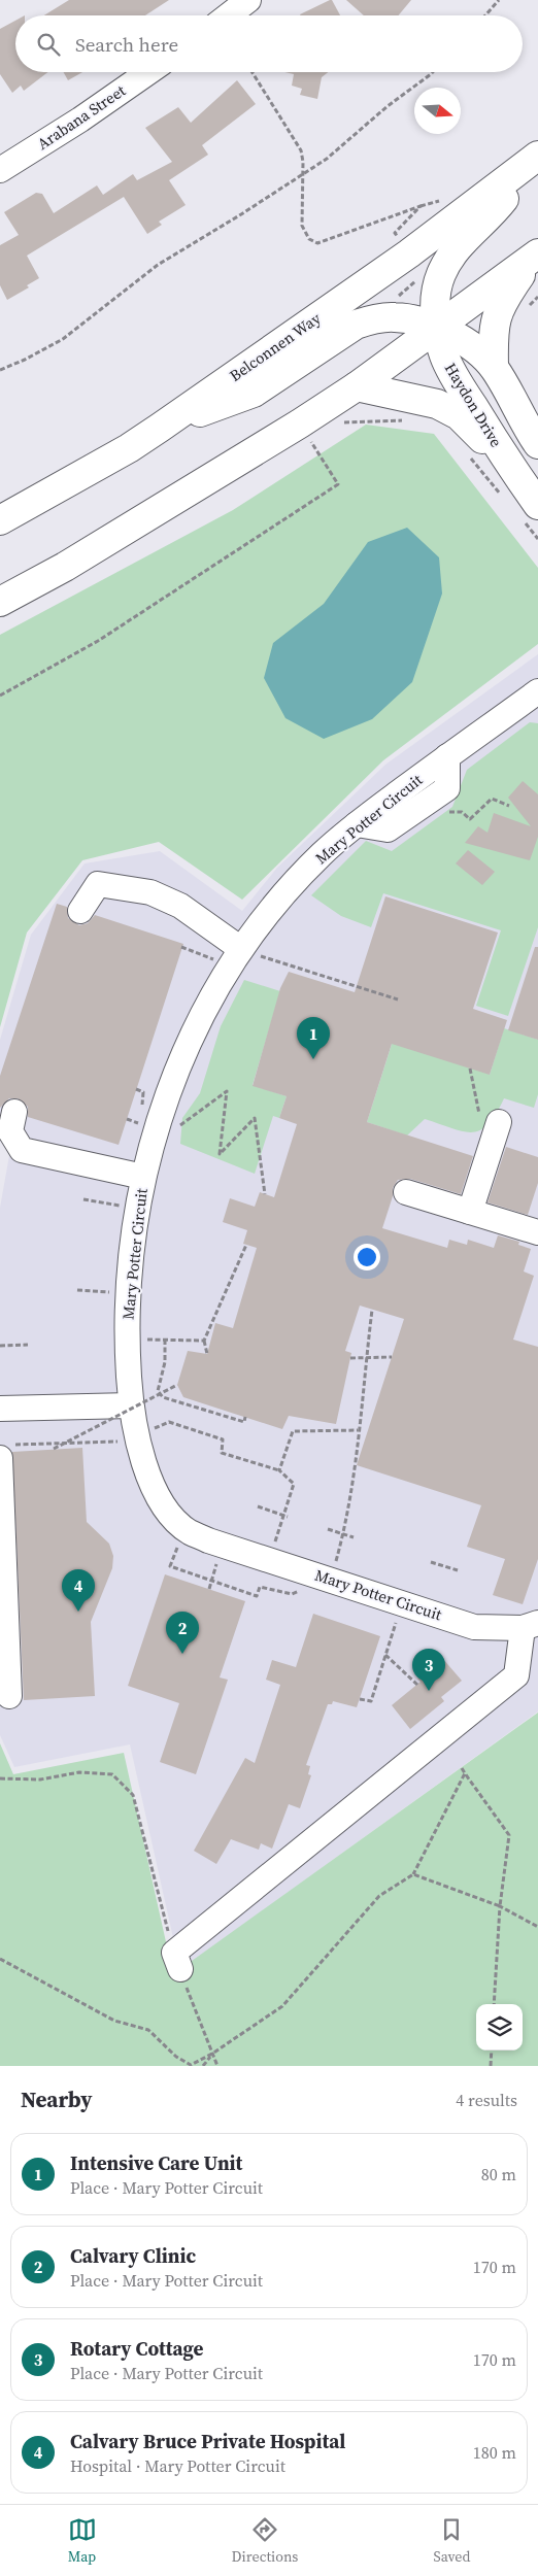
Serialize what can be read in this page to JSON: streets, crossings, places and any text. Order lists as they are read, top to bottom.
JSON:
{
  "streets": {
    "main road": ["Belconnen Way", "Haydon Drive"],
    "street": ["Arabana Street", "Mary Potter Circuit"]
  },
  "north": "right",
  "page": {
    "search": "Search here",
    "pins": [
      "1",
      "4",
      "2",
      "3"
    ],
    "heading": ["Nearby", "4 results"],
    "list": [
      {
        "mark": "1",
        "name": "Intensive Care Unit",
        "note": "Place · Mary Potter Circuit",
        "value": "80 m"
      },
      {
        "mark": "2",
        "name": "Calvary Clinic",
        "note": "Place · Mary Potter Circuit",
        "value": "170 m"
      },
      {
        "mark": "3",
        "name": "Rotary Cottage",
        "note": "Place · Mary Potter Circuit",
        "value": "170 m"
      },
      {
        "mark": "4",
        "name": "Calvary Bruce Private Hospital",
        "note": "Hospital · Mary Potter Circuit",
        "value": "180 m"
      }
    ],
    "nav": ["Map", "Directions", "Saved"]
  }
}
